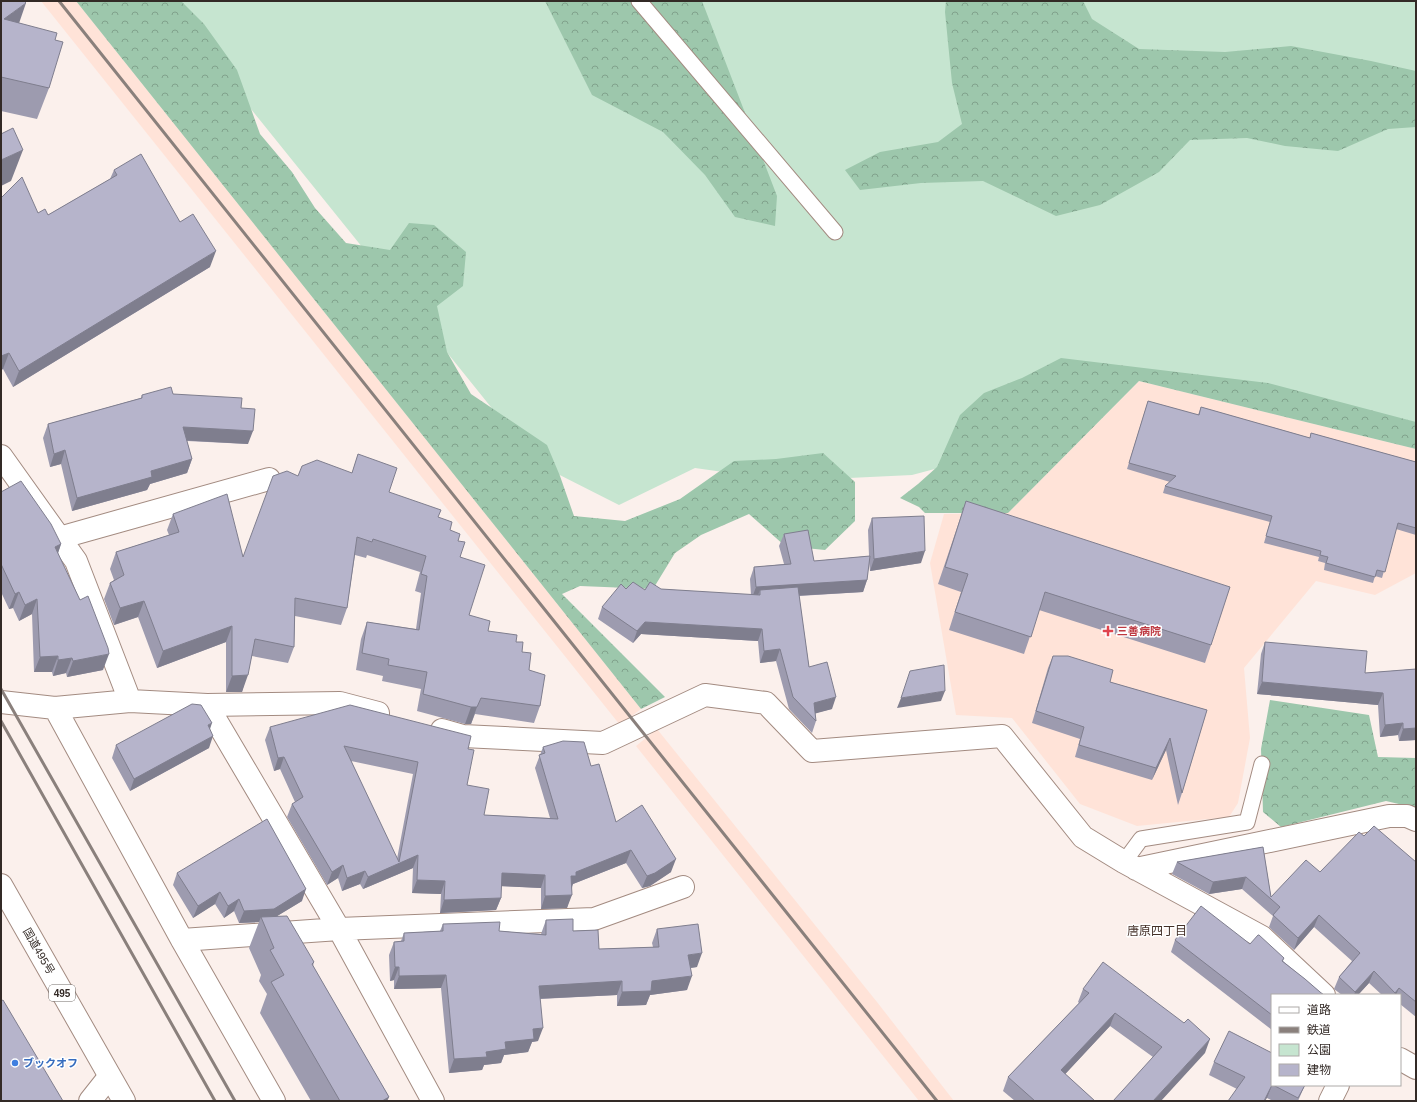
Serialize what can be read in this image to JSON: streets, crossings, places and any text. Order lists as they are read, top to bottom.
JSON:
{
  "streets": {
    "main road": ["国道495号", "495"]
  },
  "districts": ["唐原四丁目"],
  "places": {
    "health": ["三善病院"],
    "other": ["ブックオフ"]
  },
  "legend": [
    "道路",
    "鉄道",
    "公園",
    "建物"
  ]
}
